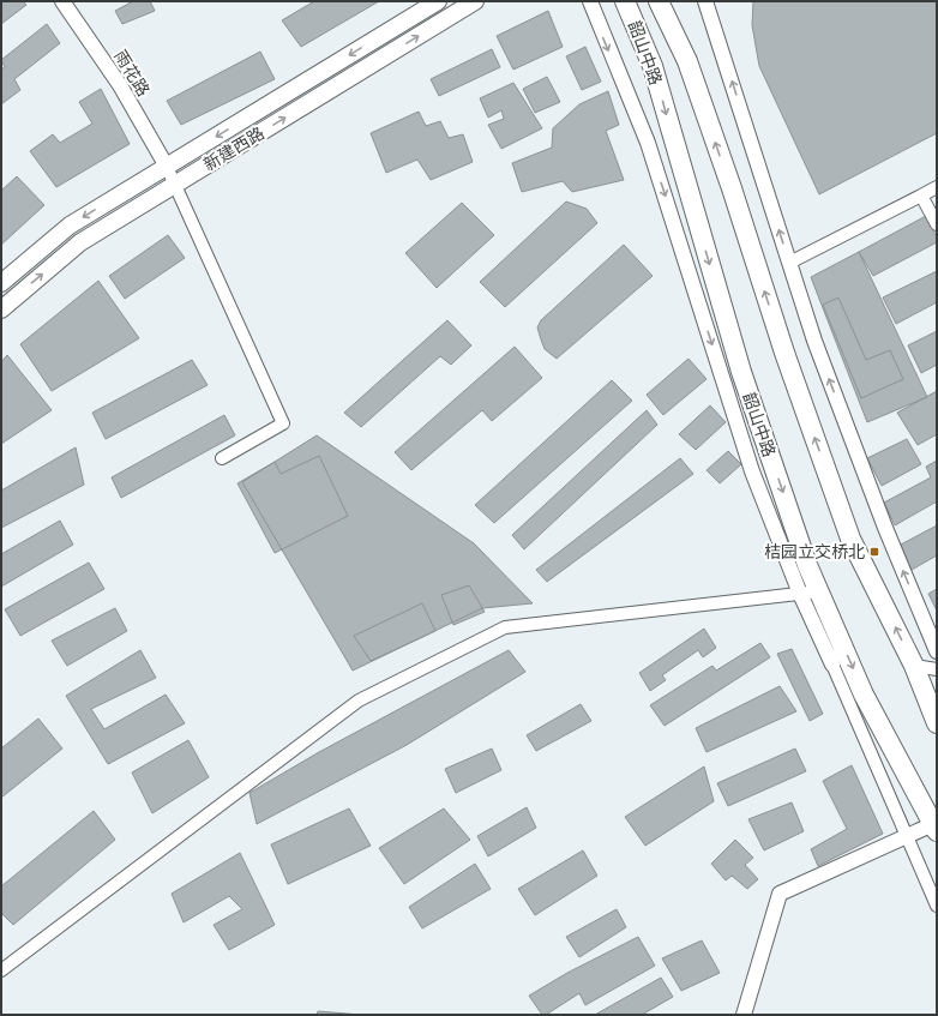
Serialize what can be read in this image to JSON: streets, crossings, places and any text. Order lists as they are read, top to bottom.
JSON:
{
  "streets": {
    "main road": ["韶山中路", "新建西路"],
    "street": ["雨花路"]
  },
  "crossings": [
    ["雨花路", "新建西路"]
  ],
  "places": {
    "transit": ["桔园立交桥北"]
  }
}
